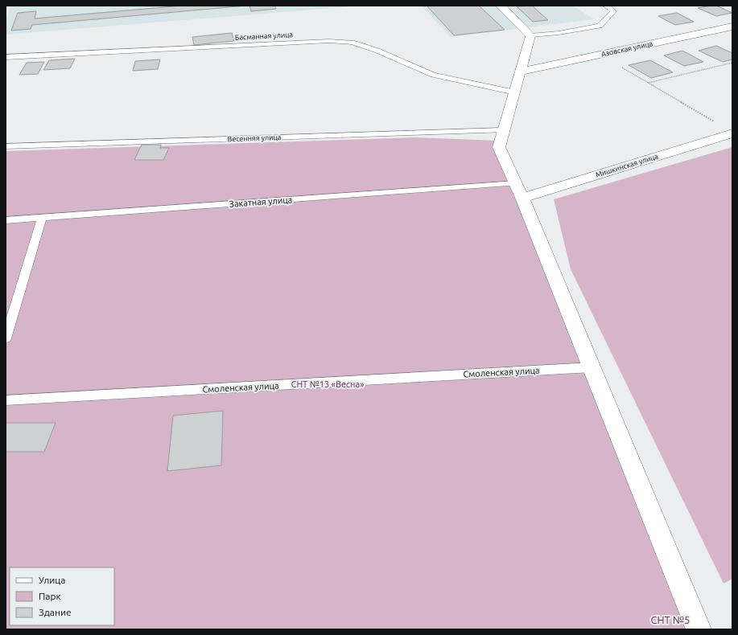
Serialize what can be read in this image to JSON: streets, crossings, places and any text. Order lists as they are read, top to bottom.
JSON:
{
  "streets": {
    "street": ["Азовская улица", "Мишкинская улица"],
    "lane": [
      "Басманная улица",
      "Весенняя улица",
      "Закатная улица",
      "Смоленская улица"
    ]
  },
  "crossings": [
    ["Мишкинская улица", "Закатная улица"]
  ],
  "parks": ["СНТ №13 «Весна»", "СНТ №5"],
  "legend": ["Улица", "Парк", "Здание"]
}
